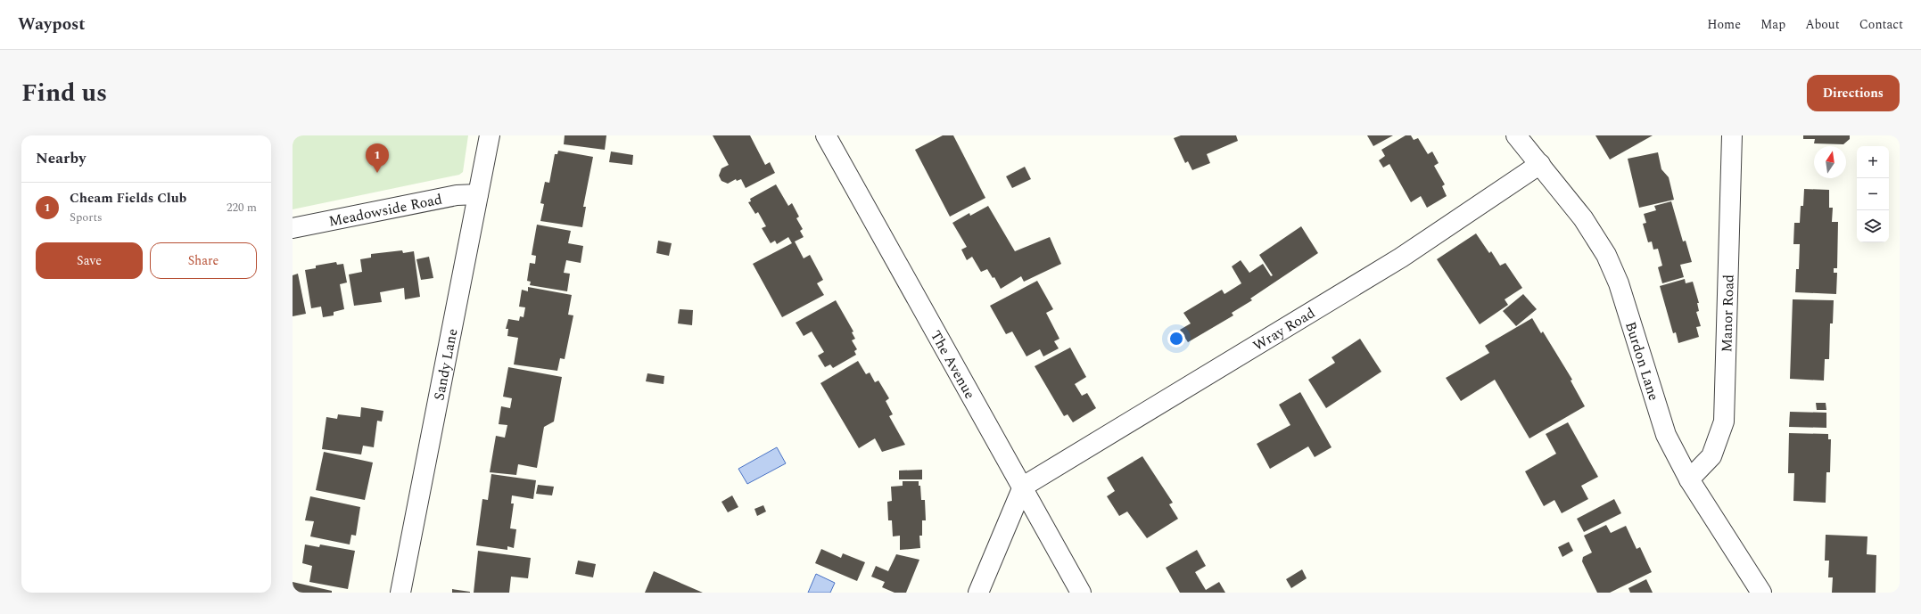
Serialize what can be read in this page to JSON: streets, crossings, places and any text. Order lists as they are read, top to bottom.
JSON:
{
  "streets": {
    "street": [
      "Meadowside Road",
      "Manor Road",
      "Wray Road",
      "Burdon Lane",
      "The Avenue",
      "Sandy Lane"
    ]
  },
  "crossings": [
    ["Meadowside Road", "Sandy Lane"],
    ["Manor Road", "Burdon Lane"],
    ["Wray Road", "Burdon Lane"],
    ["Wray Road", "The Avenue"]
  ],
  "north": "top",
  "page": {
    "header": "Waypost",
    "nav": [
      "Home",
      "Map",
      "About",
      "Contact"
    ],
    "title": "Find us",
    "buttons": [
      "Directions",
      ["Save", "Share"]
    ],
    "heading": "Nearby",
    "pins": "1",
    "map_buttons": ["+", "−"],
    "list": [
      {
        "mark": "1",
        "name": "Cheam Fields Club",
        "note": "Sports",
        "value": "220 m"
      }
    ]
  }
}
